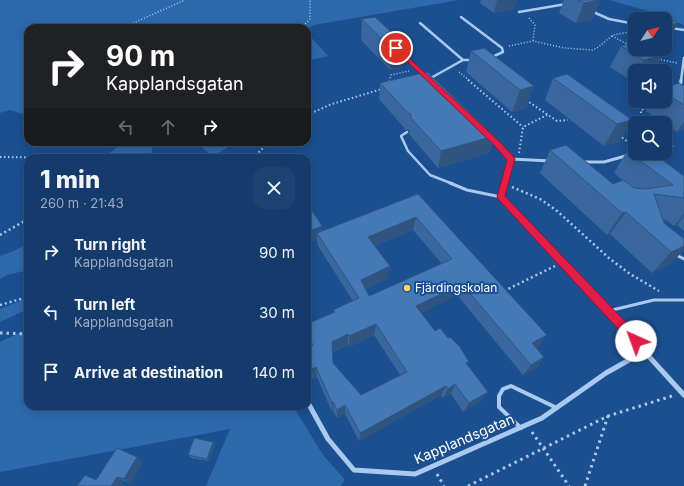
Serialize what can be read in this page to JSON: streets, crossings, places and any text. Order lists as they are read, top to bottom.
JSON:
{
  "streets": {
    "street": ["Kapplandsgatan"]
  },
  "places": ["Fjärdingskolan"],
  "north": "top right",
  "page": {
    "turn": ["90 m", "Kapplandsgatan"],
    "heading": ["1 min", "260 m · 21:43"],
    "list": [
      {
        "name": "Turn right",
        "note": "Kapplandsgatan",
        "value": "90 m"
      },
      {
        "name": "Turn left",
        "note": "Kapplandsgatan",
        "value": "30 m"
      },
      {
        "name": "Arrive at destination",
        "value": "140 m"
      }
    ]
  }
}
